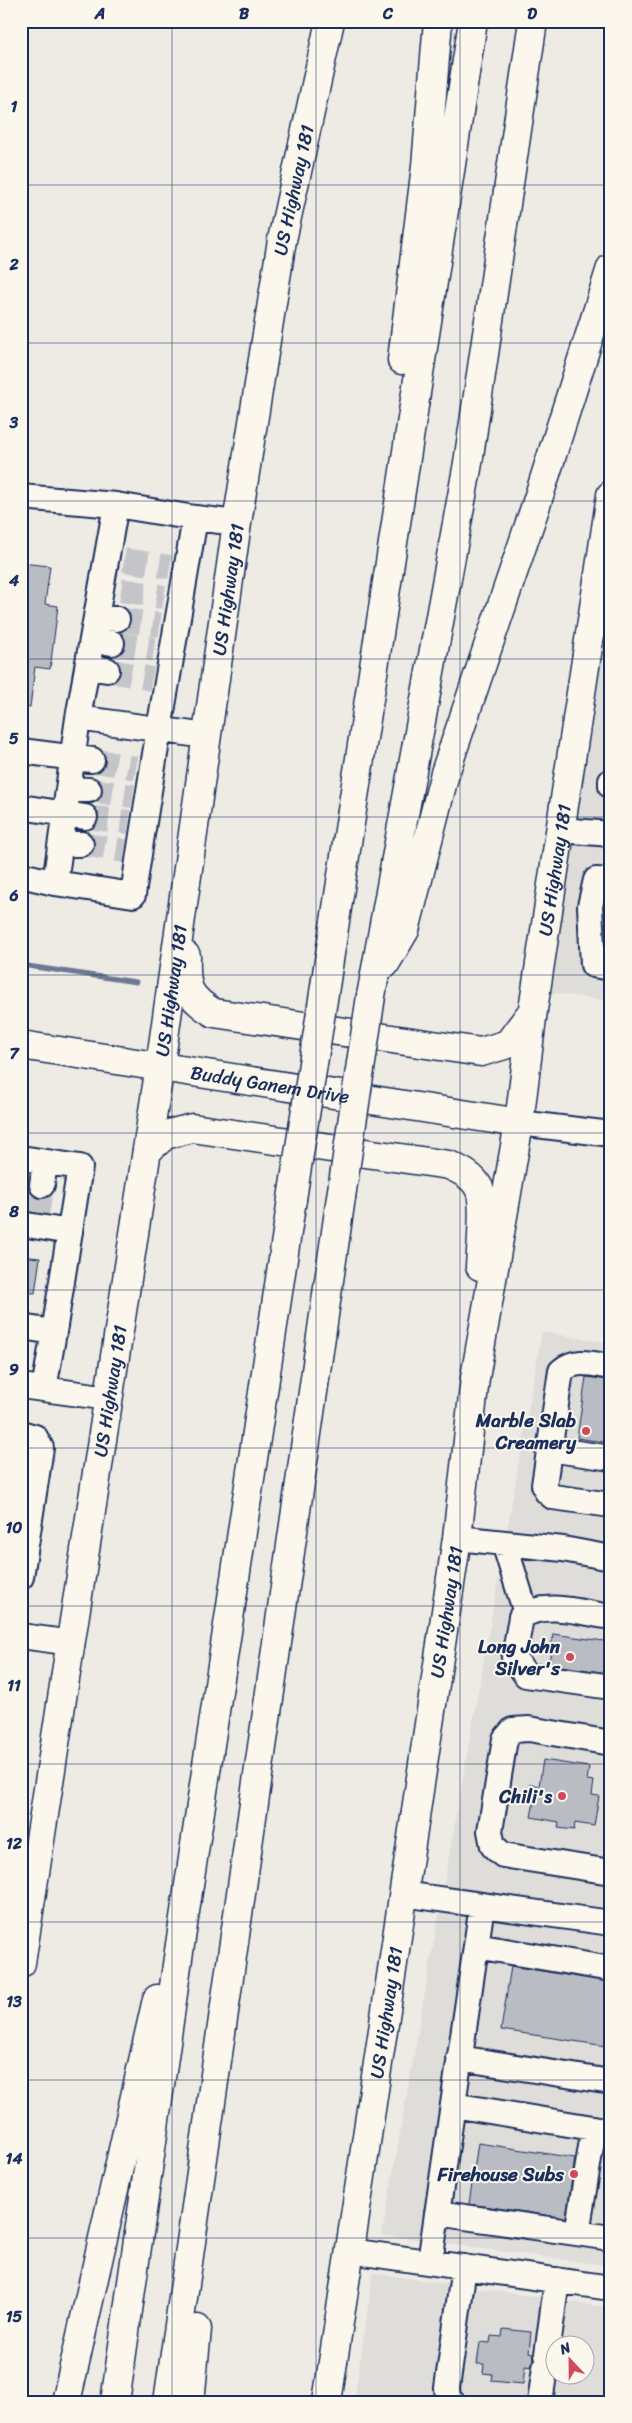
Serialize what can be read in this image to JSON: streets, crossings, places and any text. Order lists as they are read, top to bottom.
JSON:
{
  "streets": {
    "main road": ["US Highway 181", "Buddy Ganem Drive"]
  },
  "crossings": [
    ["US Highway 181", "Buddy Ganem Drive"]
  ],
  "places": [
    "Marble Slab Creamery",
    "Long John Silver's",
    "Chili's",
    "Firehouse Subs"
  ],
  "north": "top",
  "grid": {
    "columns": [
      "A",
      "B",
      "C",
      "D"
    ],
    "rows": [
      "1",
      "2",
      "3",
      "4",
      "5",
      "6",
      "7",
      "8",
      "9",
      "10",
      "11",
      "12",
      "13",
      "14",
      "15"
    ]
  }
}
